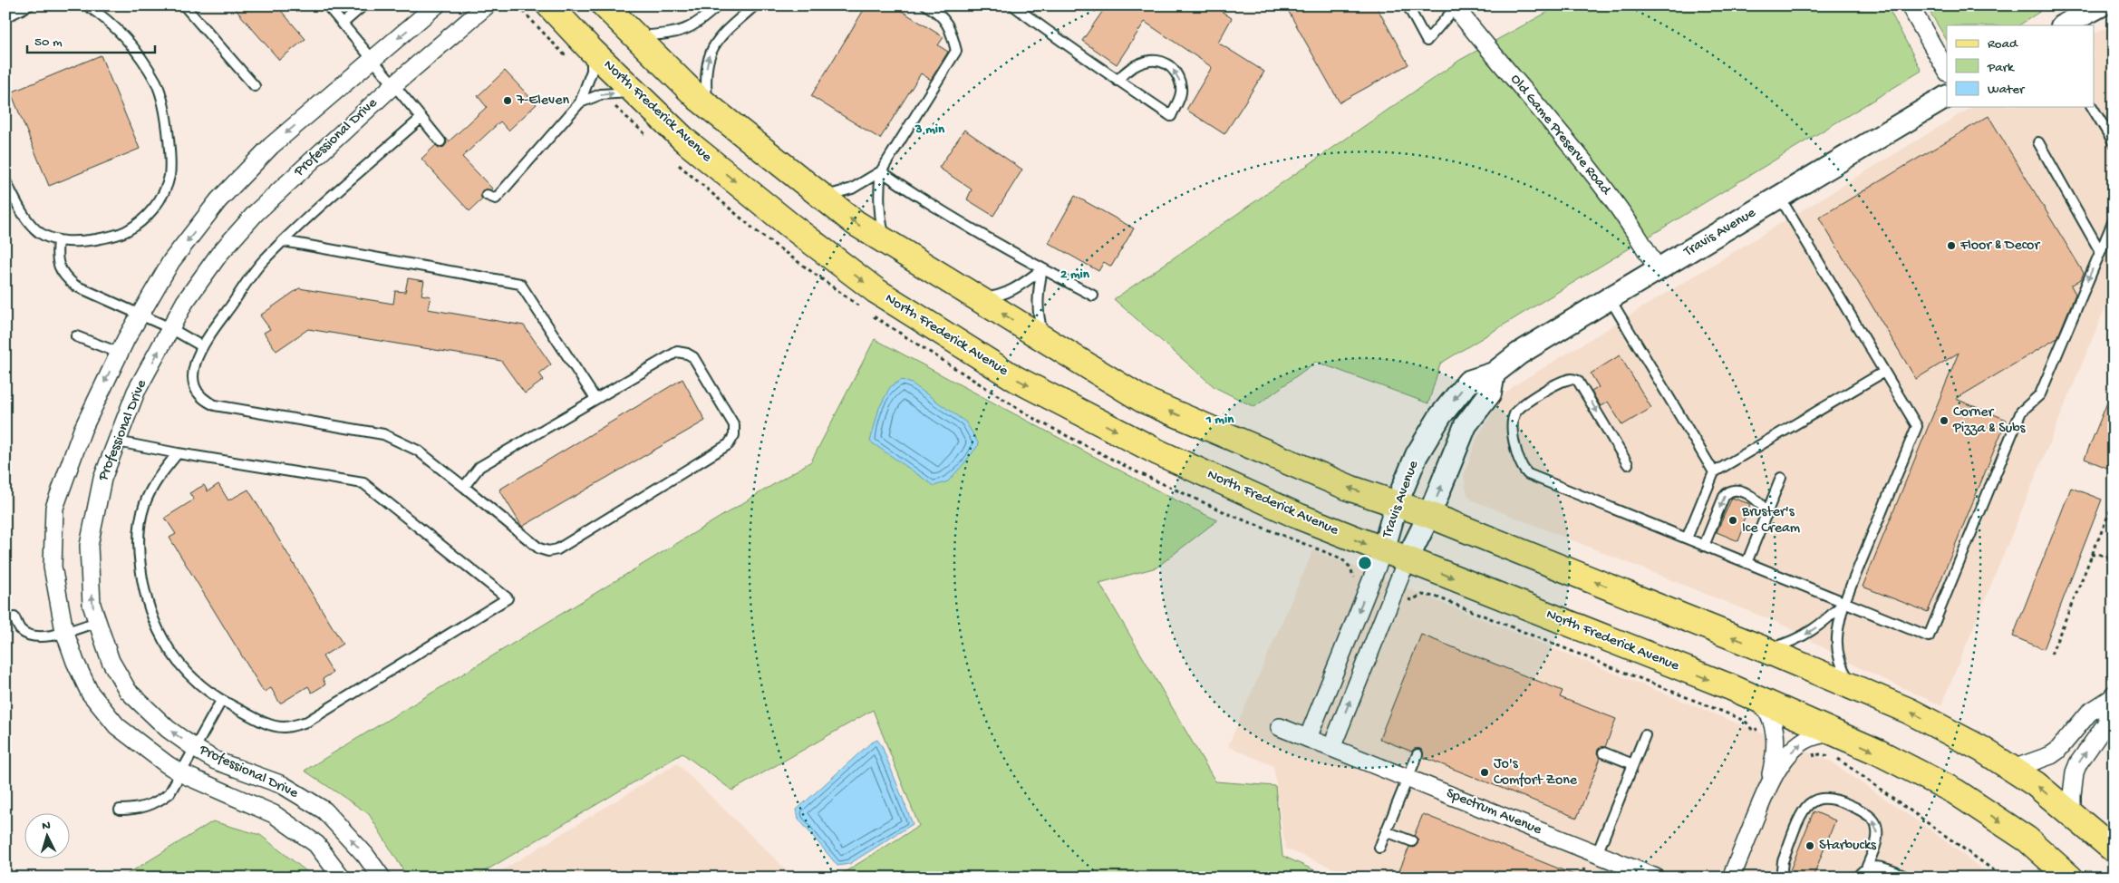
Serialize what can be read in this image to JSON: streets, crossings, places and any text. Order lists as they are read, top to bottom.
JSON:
{
  "streets": {
    "main road": ["North Frederick Avenue"],
    "street": [
      "Old Game Preserve Road",
      "Professional Drive",
      "Travis Avenue",
      "Spectrum Avenue"
    ]
  },
  "crossings": [
    ["North Frederick Avenue", "Travis Avenue"],
    ["Old Game Preserve Road", "Travis Avenue"]
  ],
  "places": [
    "7-Eleven",
    "Floor & Decor",
    "Corner Pizza & Subs",
    "Bruster's Ice Cream",
    "Jo's Comfort Zone",
    "Starbucks"
  ],
  "legend": ["Road", "Park", "Water"],
  "scale_bar": "50 m",
  "north": "top",
  "rings": ["3 min", "2 min", "1 min"]
}
